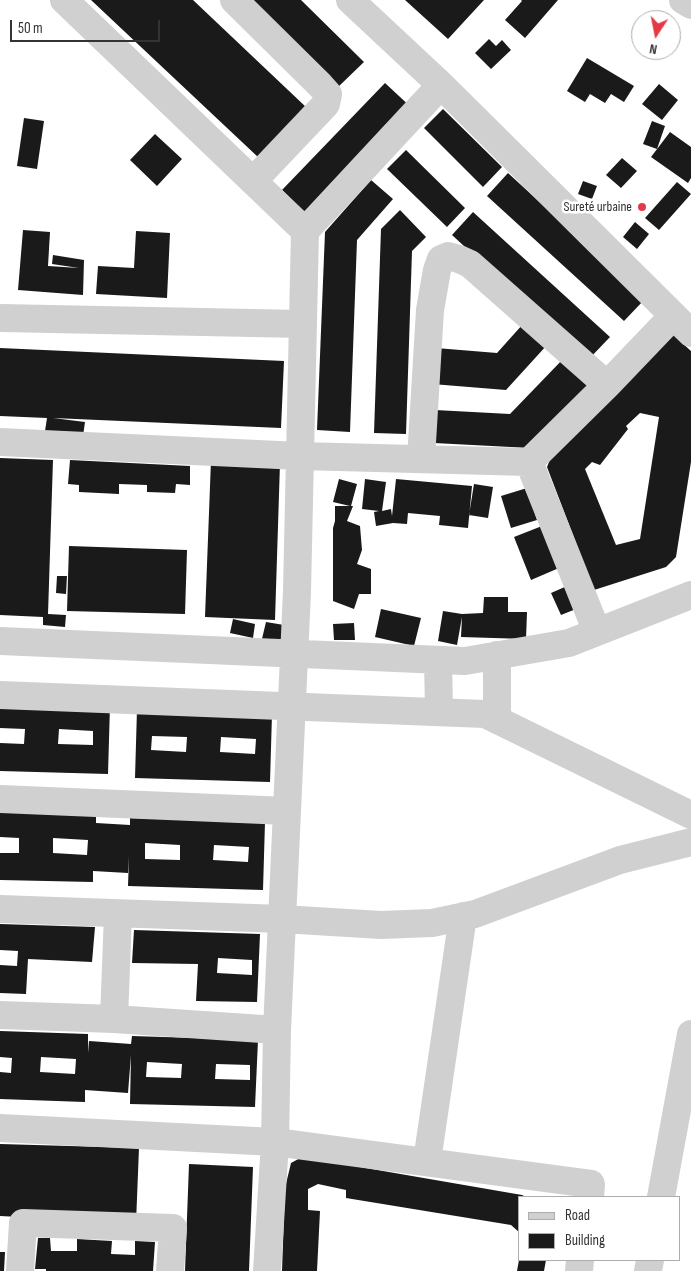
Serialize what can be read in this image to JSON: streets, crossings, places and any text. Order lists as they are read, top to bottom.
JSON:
{
  "places": ["Sureté urbaine"],
  "legend": ["Road", "Building"],
  "scale_bar": "50 m",
  "north": "bottom"
}
